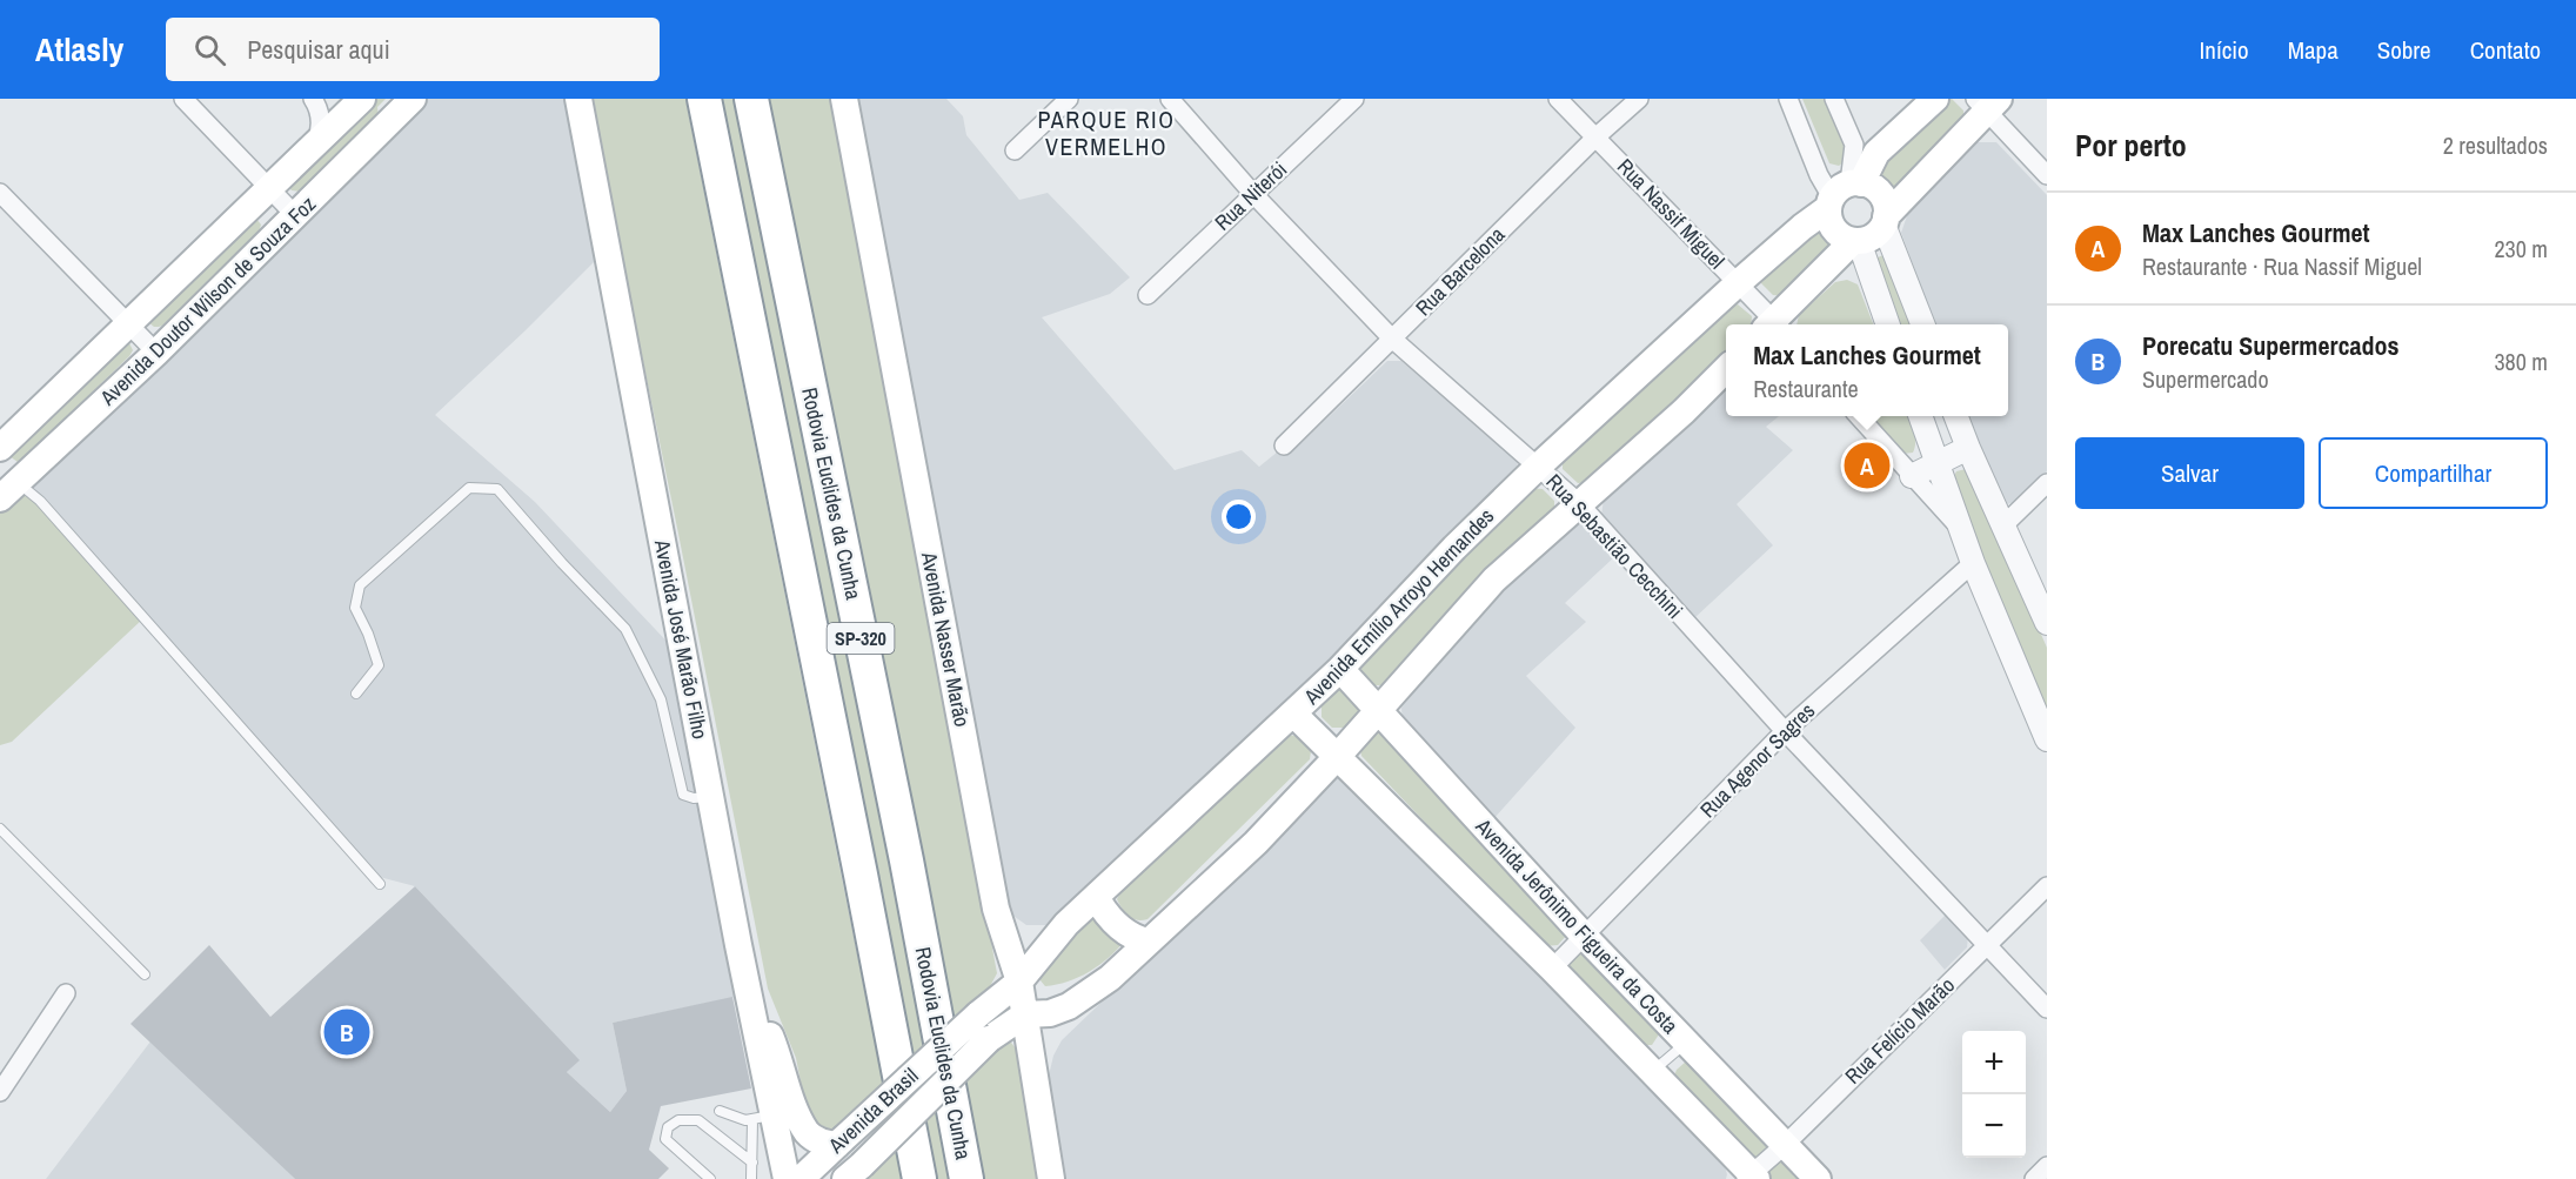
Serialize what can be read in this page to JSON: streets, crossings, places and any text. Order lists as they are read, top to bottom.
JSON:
{
  "streets": {
    "highway": ["Rodovia Euclides da Cunha", "SP-320"],
    "main road": [
      "Avenida Doutor Wilson de Souza Foz",
      "Avenida Emílio Arroyo Hernandes",
      "Avenida José Marão Filho",
      "Avenida Nasser Marão",
      "Avenida Jerônimo Figueira da Costa",
      "Avenida Brasil"
    ],
    "street": [
      "Rua Niterói",
      "Rua Nassif Miguel",
      "Rua Barcelona",
      "Rua Sebastião Cecchini",
      "Rua Agenor Sagres",
      "Rua Felício Marão"
    ]
  },
  "crossings": [
    ["Rua Niterói", "Rua Sebastião Cecchini"],
    ["Rua Nassif Miguel", "Rua Barcelona"],
    ["Rua Nassif Miguel", "Avenida Emílio Arroyo Hernandes"],
    ["Rua Barcelona", "Rua Sebastião Cecchini"],
    ["Rua Sebastião Cecchini", "Avenida Emílio Arroyo Hernandes"],
    ["Rua Sebastião Cecchini", "Rua Agenor Sagres"],
    ["Rua Sebastião Cecchini", "Rua Felício Marão"],
    ["Avenida Emílio Arroyo Hernandes", "Avenida Nasser Marão"],
    ["Avenida Emílio Arroyo Hernandes", "Avenida Jerônimo Figueira da Costa"],
    ["Avenida Emílio Arroyo Hernandes", "Avenida Brasil"],
    ["Avenida Nasser Marão", "Avenida Brasil"],
    ["Rua Agenor Sagres", "Avenida Jerônimo Figueira da Costa"],
    ["Avenida Jerônimo Figueira da Costa", "Rua Felício Marão"]
  ],
  "districts": ["PARQUE RIO VERMELHO"],
  "page": {
    "header": "Atlasly",
    "search": "Pesquisar aqui",
    "nav": [
      "Início",
      "Mapa",
      "Sobre",
      "Contato"
    ],
    "heading": ["Por perto", "2 resultados"],
    "list": [
      {
        "mark": "A",
        "name": "Max Lanches Gourmet",
        "note": "Restaurante · Rua Nassif Miguel",
        "value": "230 m"
      },
      {
        "mark": "B",
        "name": "Porecatu Supermercados",
        "note": "Supermercado",
        "value": "380 m"
      }
    ],
    "popup": ["Max Lanches Gourmet", "Restaurante"],
    "buttons": ["Salvar", "Compartilhar"],
    "pins": ["A", "B"],
    "map_buttons": ["+", "−"]
  }
}
